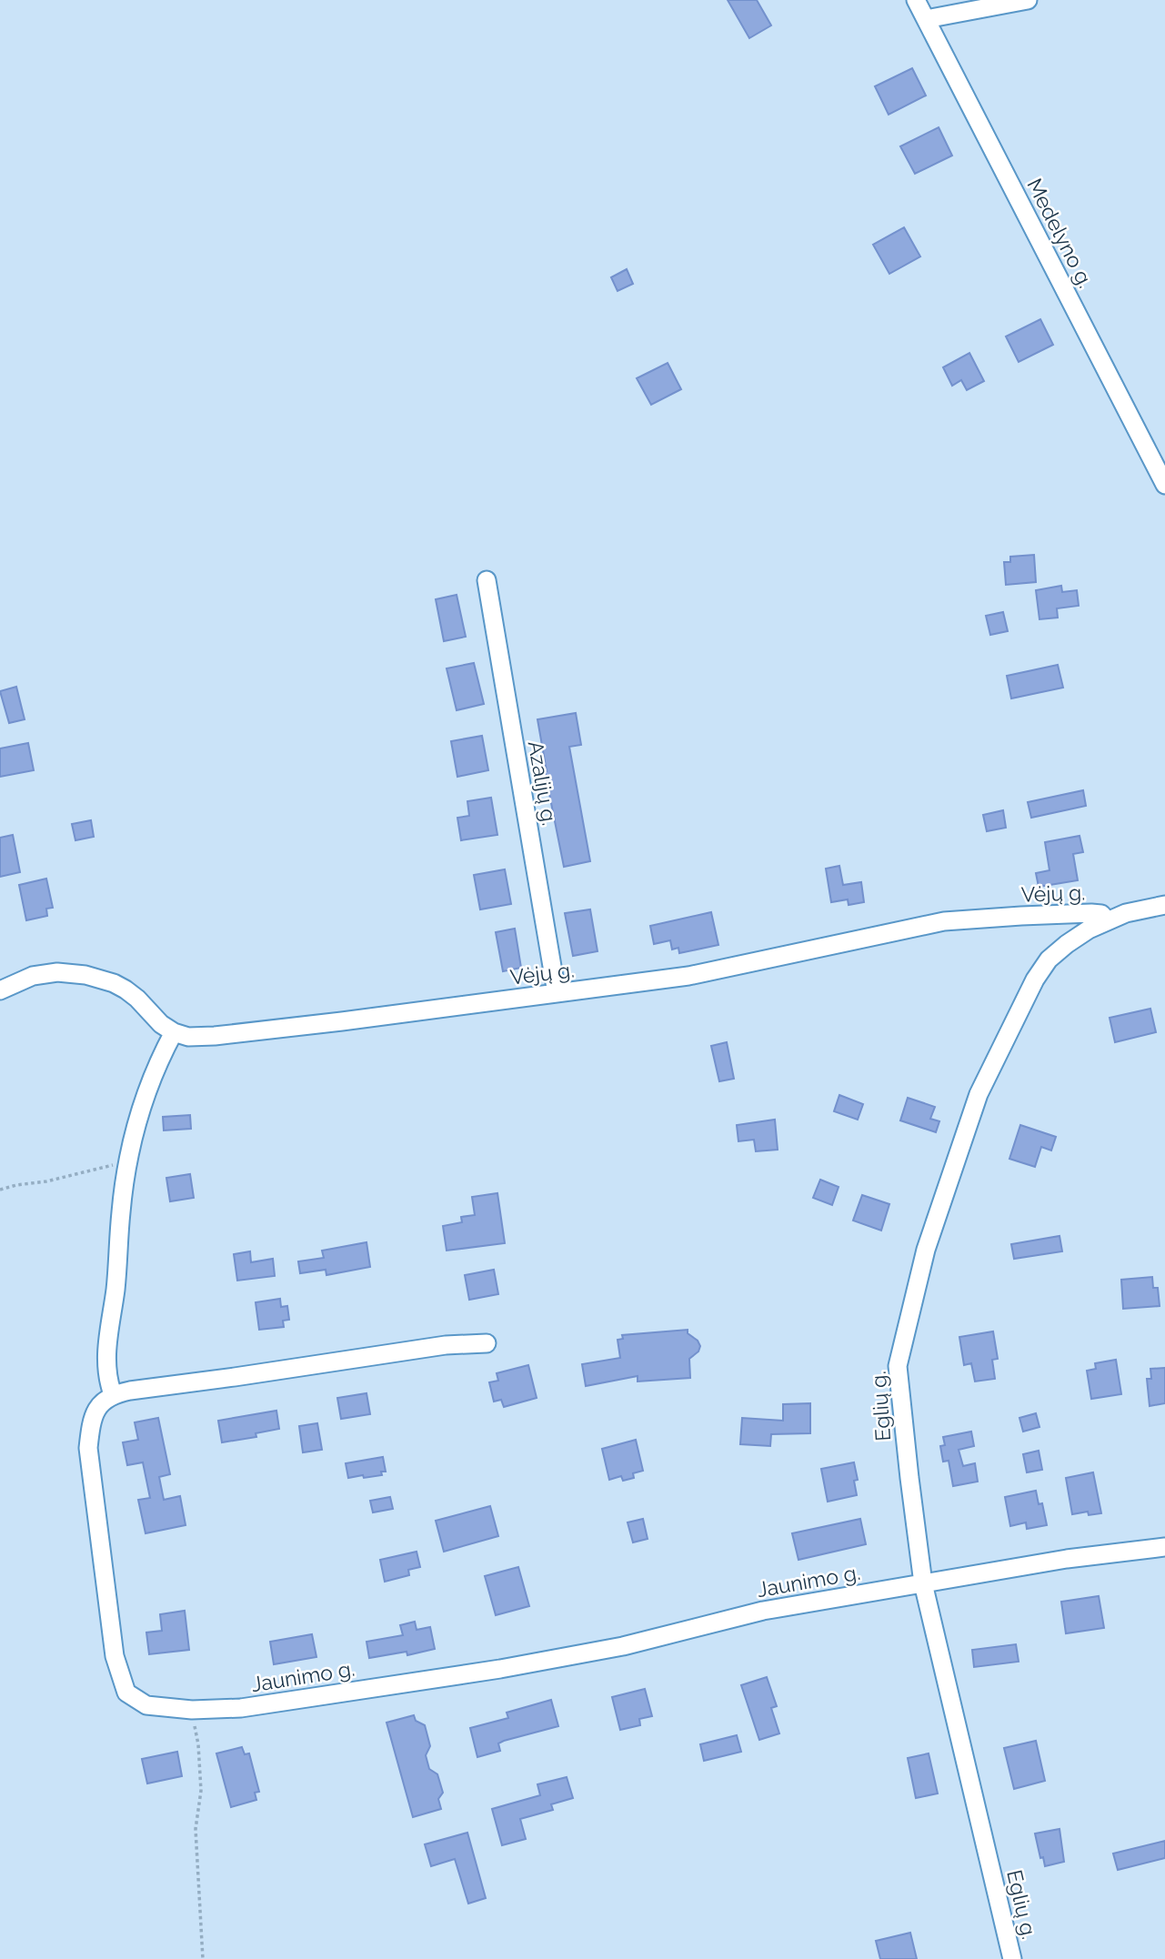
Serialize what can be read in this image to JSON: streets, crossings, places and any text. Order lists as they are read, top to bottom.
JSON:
{
  "streets": {
    "street": [
      "Medelyno g.",
      "Azalijų g.",
      "Vėjų g.",
      "Eglių g.",
      "Jaunimo g."
    ]
  },
  "crossings": [
    ["Azalijų g.", "Vėjų g."],
    ["Vėjų g.", "Eglių g."],
    ["Eglių g.", "Jaunimo g."]
  ]
}
